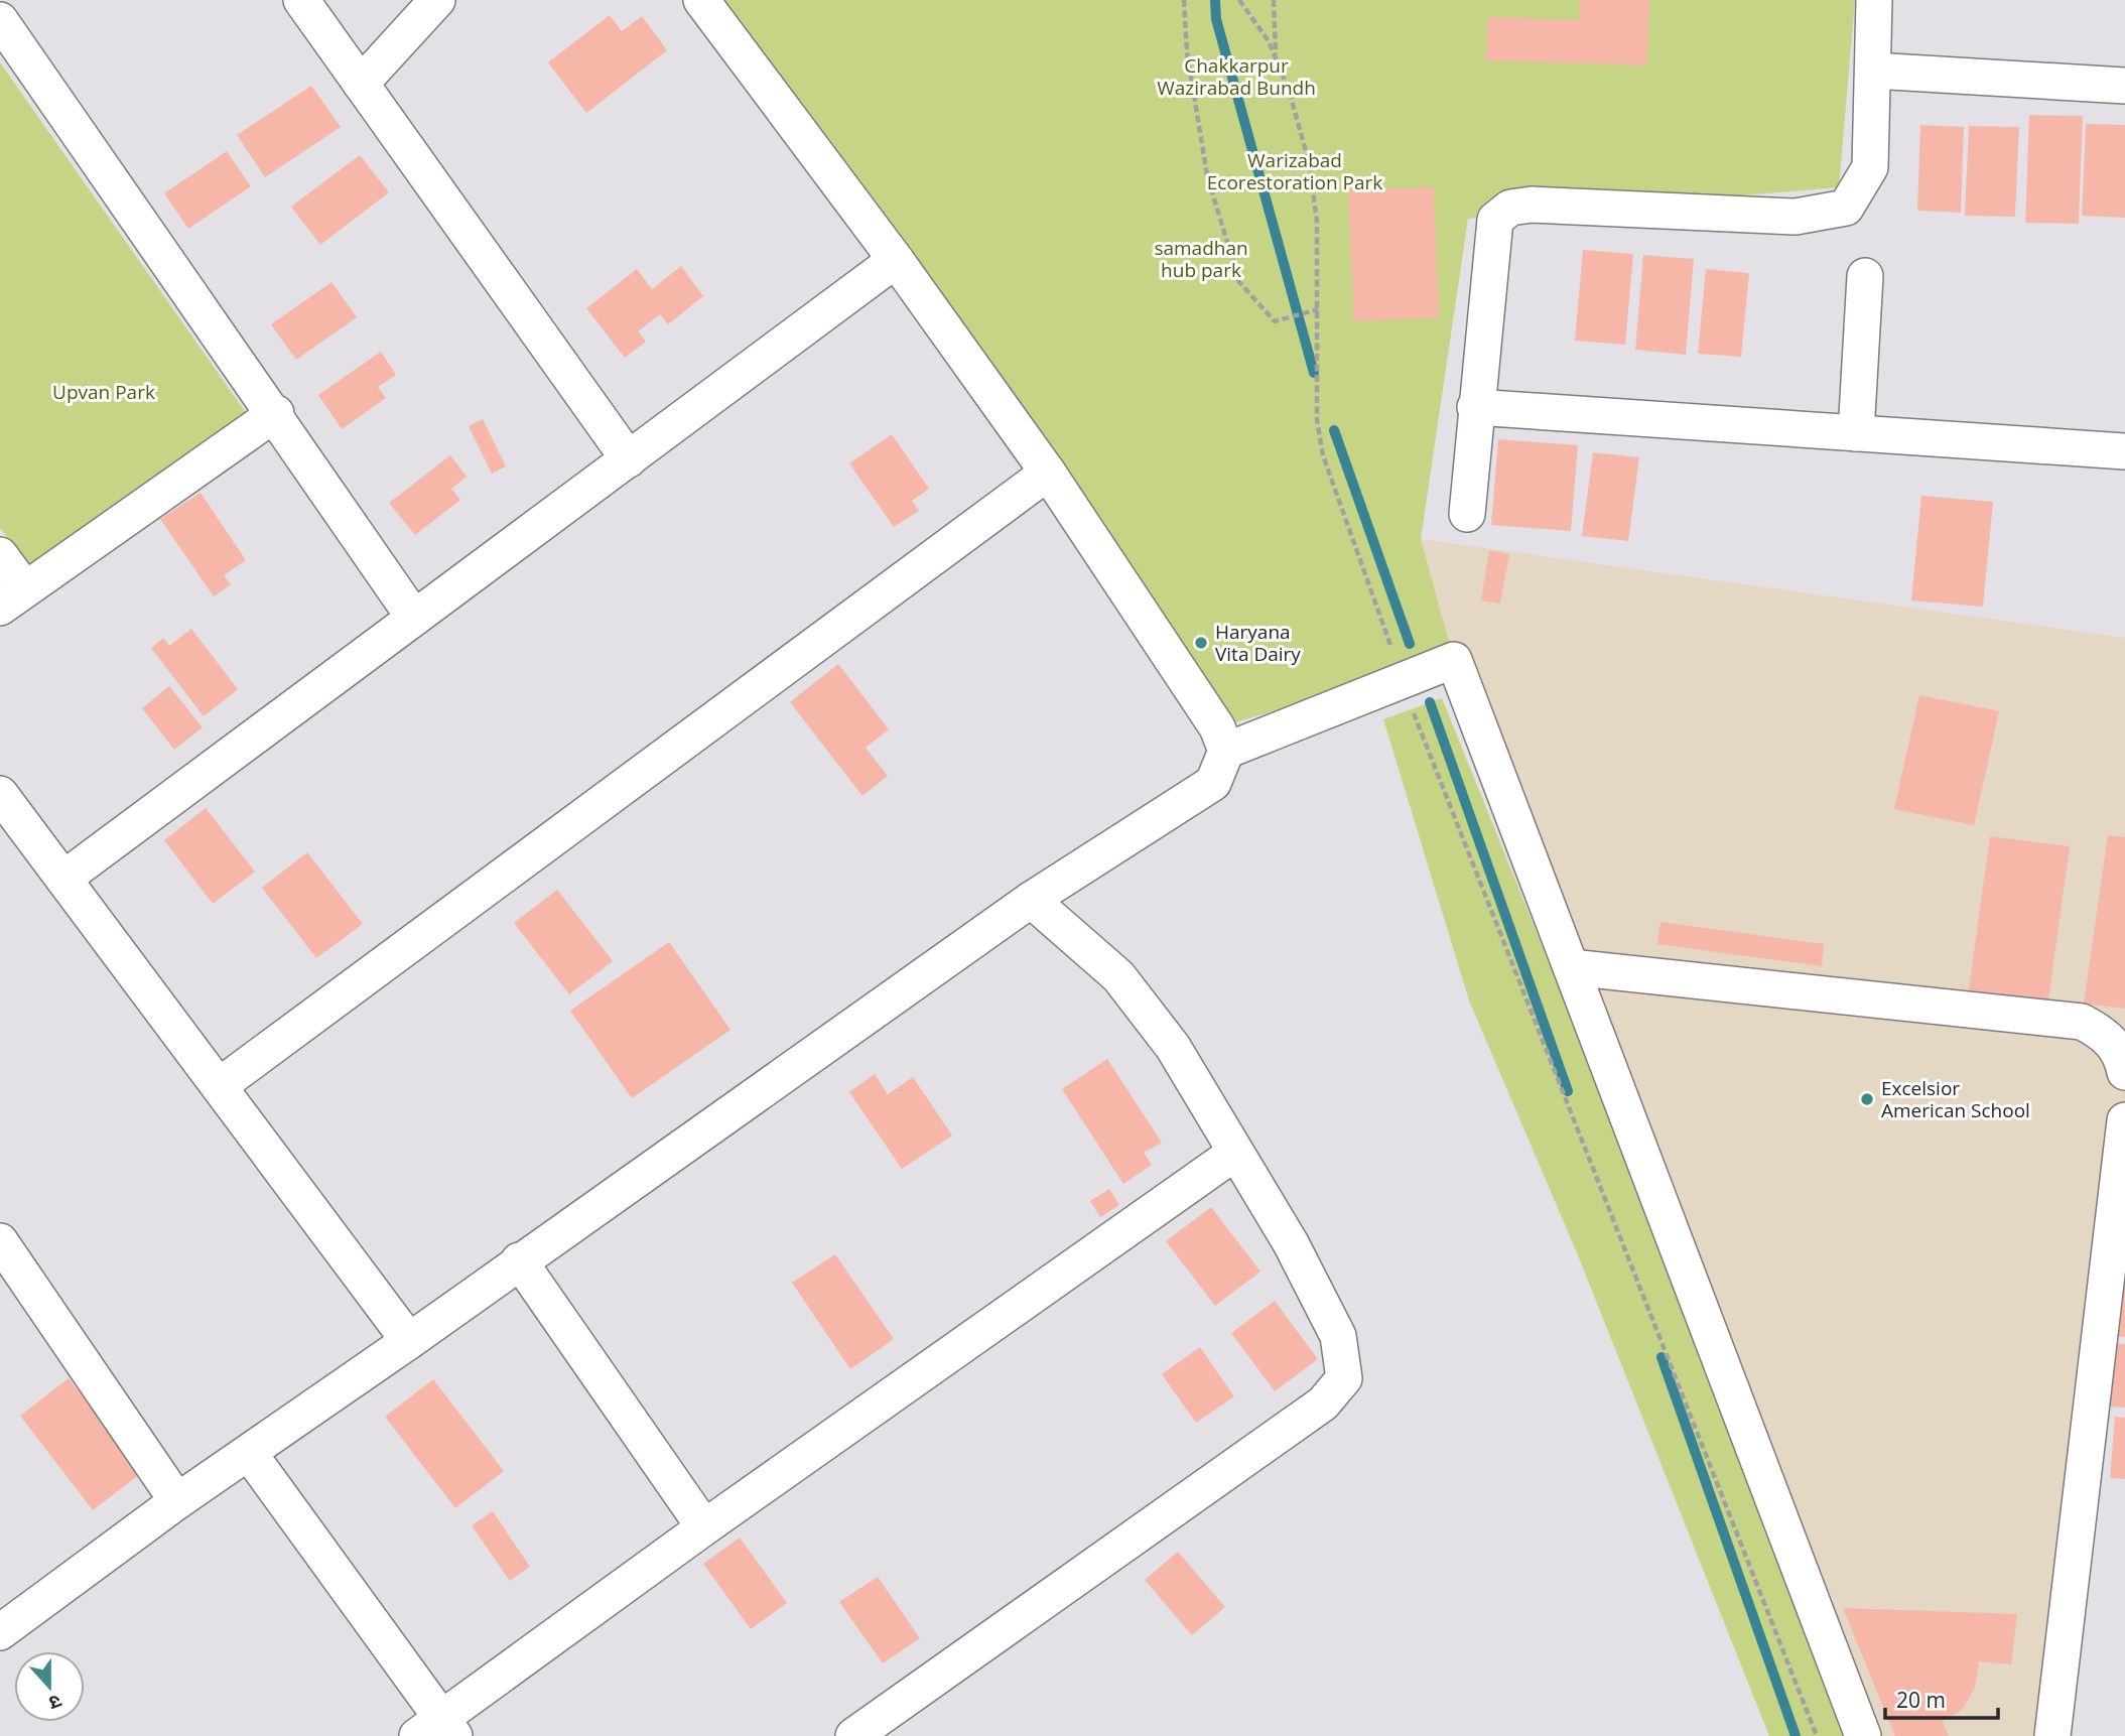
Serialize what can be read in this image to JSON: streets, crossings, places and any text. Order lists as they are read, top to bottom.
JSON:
{
  "parks": [
    "Chakkarpur Wazirabad Bundh",
    "Warizabad Ecorestoration Park",
    "samadhan hub park",
    "Upvan Park"
  ],
  "places": ["Haryana Vita Dairy", "Excelsior American School"],
  "scale_bar": "20 m",
  "north": "bottom"
}
